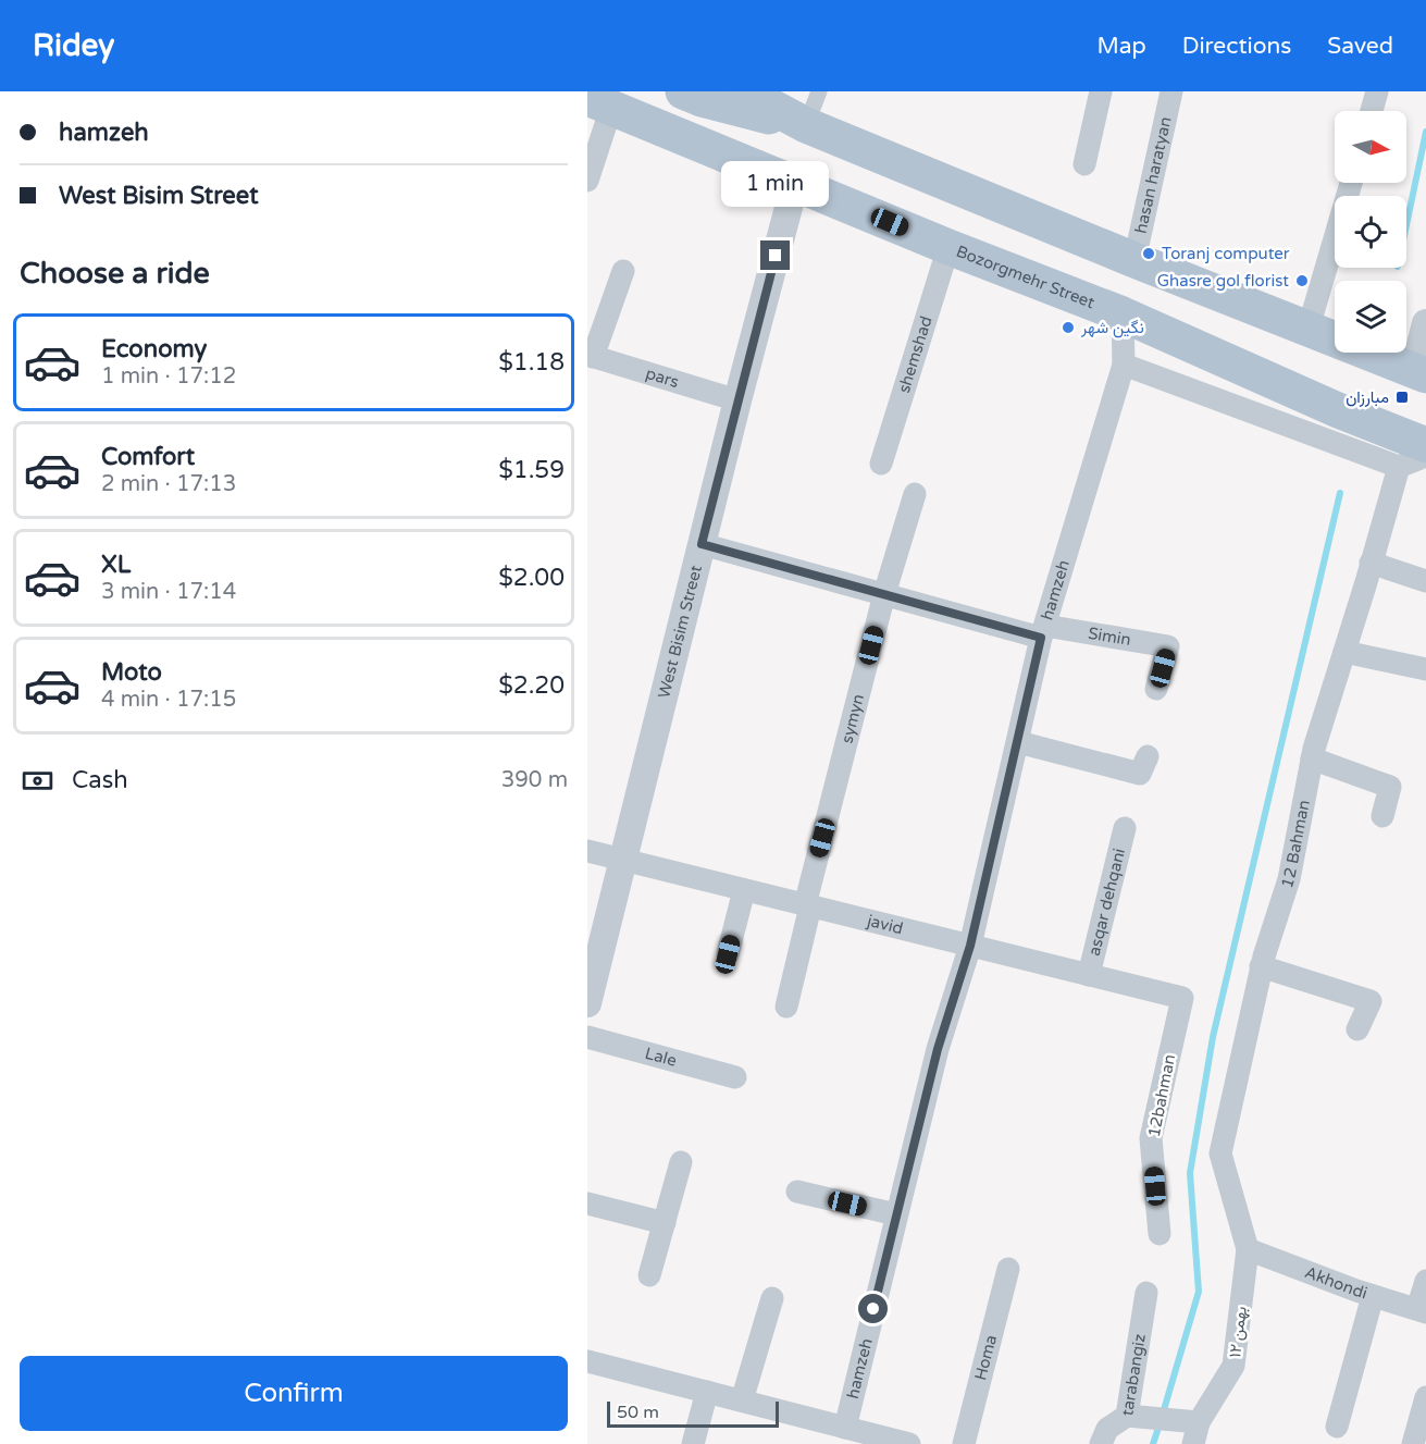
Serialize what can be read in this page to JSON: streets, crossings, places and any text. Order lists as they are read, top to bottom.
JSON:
{
  "streets": {
    "main road": ["Bozorgmehr Street"],
    "street": [
      "hasan haratyan",
      "shemshad",
      "pars",
      "hamzeh",
      "West Bisim Street",
      "Simin",
      "symyn",
      "12 Bahman",
      "asqar dehqani",
      "javid",
      "Lale",
      "12bahman",
      "Akhondi",
      "۱۲ بهمن",
      "Homa",
      "tarabangiz"
    ]
  },
  "crossings": [
    ["Bozorgmehr Street", "shemshad"],
    ["Bozorgmehr Street", "hamzeh"],
    ["Bozorgmehr Street", "West Bisim Street"],
    ["pars", "West Bisim Street"],
    ["hamzeh", "Simin"],
    ["hamzeh", "javid"],
    ["West Bisim Street", "javid"],
    ["symyn", "javid"],
    ["12 Bahman", "Akhondi"],
    ["12 Bahman", "۱۲ بهمن"],
    ["asqar dehqani", "javid"],
    ["javid", "12bahman"],
    ["Akhondi", "۱۲ بهمن"]
  ],
  "places": {
    "other": ["Toranj computer", "Ghasre gol florist", "نگین شهر"],
    "transit": ["مبارزان"]
  },
  "scale_bar": "50 m",
  "north": "right",
  "page": {
    "header": "Ridey",
    "nav": ["Map", "Directions", "Saved"],
    "banner": ["hamzeh", "West Bisim Street"],
    "bubble": "1 min",
    "heading": "Choose a ride",
    "list": [
      {
        "name": "Economy",
        "note": "1 min · 17:12",
        "value": "$1.18"
      },
      {
        "name": "Comfort",
        "note": "2 min · 17:13",
        "value": "$1.59"
      },
      {
        "name": "XL",
        "note": "3 min · 17:14",
        "value": "$2.00"
      },
      {
        "name": "Moto",
        "note": "4 min · 17:15",
        "value": "$2.20"
      }
    ],
    "pay": ["Cash", "390 m"],
    "buttons": "Confirm",
    "scale": "50 m"
  }
}
